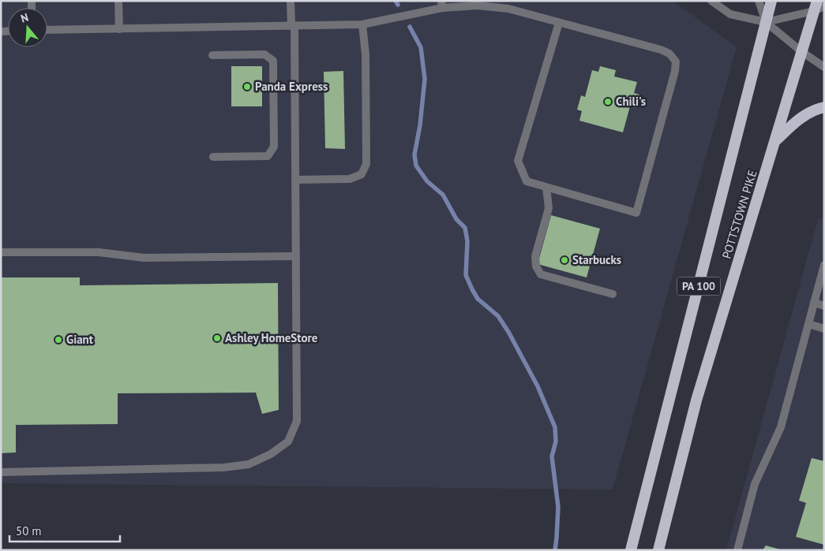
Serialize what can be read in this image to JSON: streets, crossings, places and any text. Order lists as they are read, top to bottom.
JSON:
{
  "streets": {
    "highway": ["POTTSTOWN PIKE", "PA 100"]
  },
  "places": [
    "Panda Express",
    "Chili's",
    "Starbucks",
    "Ashley HomeStore",
    "Giant"
  ],
  "scale_bar": "50 m",
  "north": "top"
}
